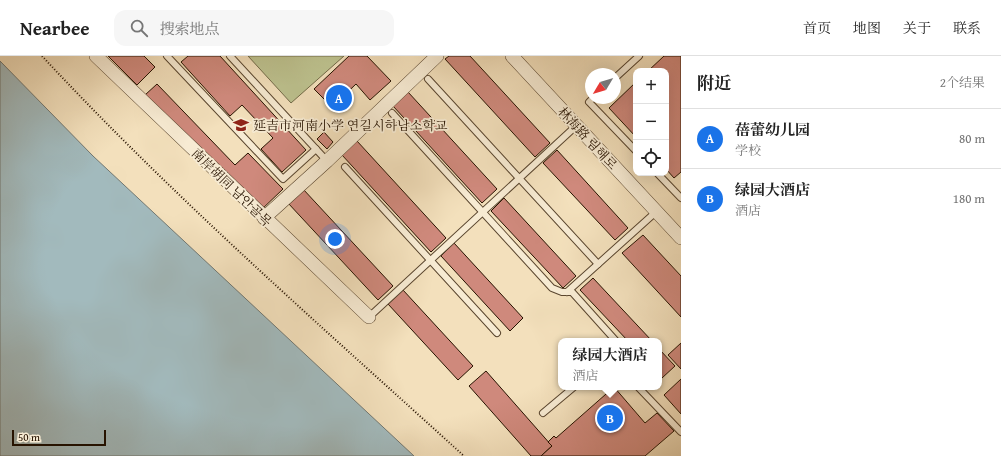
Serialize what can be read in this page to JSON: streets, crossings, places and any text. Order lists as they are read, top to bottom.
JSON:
{
  "streets": {
    "street": ["林海路 림해로", "南岸胡同 남안골목"]
  },
  "places": {
    "school or university": ["延吉市河南小学 연길시하남소학교"]
  },
  "scale_bar": "50 m",
  "north": "bottom left",
  "page": {
    "header": "Nearbee",
    "search": "搜索地点",
    "nav": [
      "首页",
      "地图",
      "关于",
      "联系"
    ],
    "heading": ["附近", "2个结果"],
    "map_buttons": ["+", "−"],
    "pins": ["A", "B"],
    "list": [
      {
        "mark": "A",
        "name": "蓓蕾幼儿园",
        "note": "学校",
        "value": "80 m"
      },
      {
        "mark": "B",
        "name": "绿园大酒店",
        "note": "酒店",
        "value": "180 m"
      }
    ],
    "popup": ["绿园大酒店", "酒店"],
    "scale": "50 m"
  }
}
